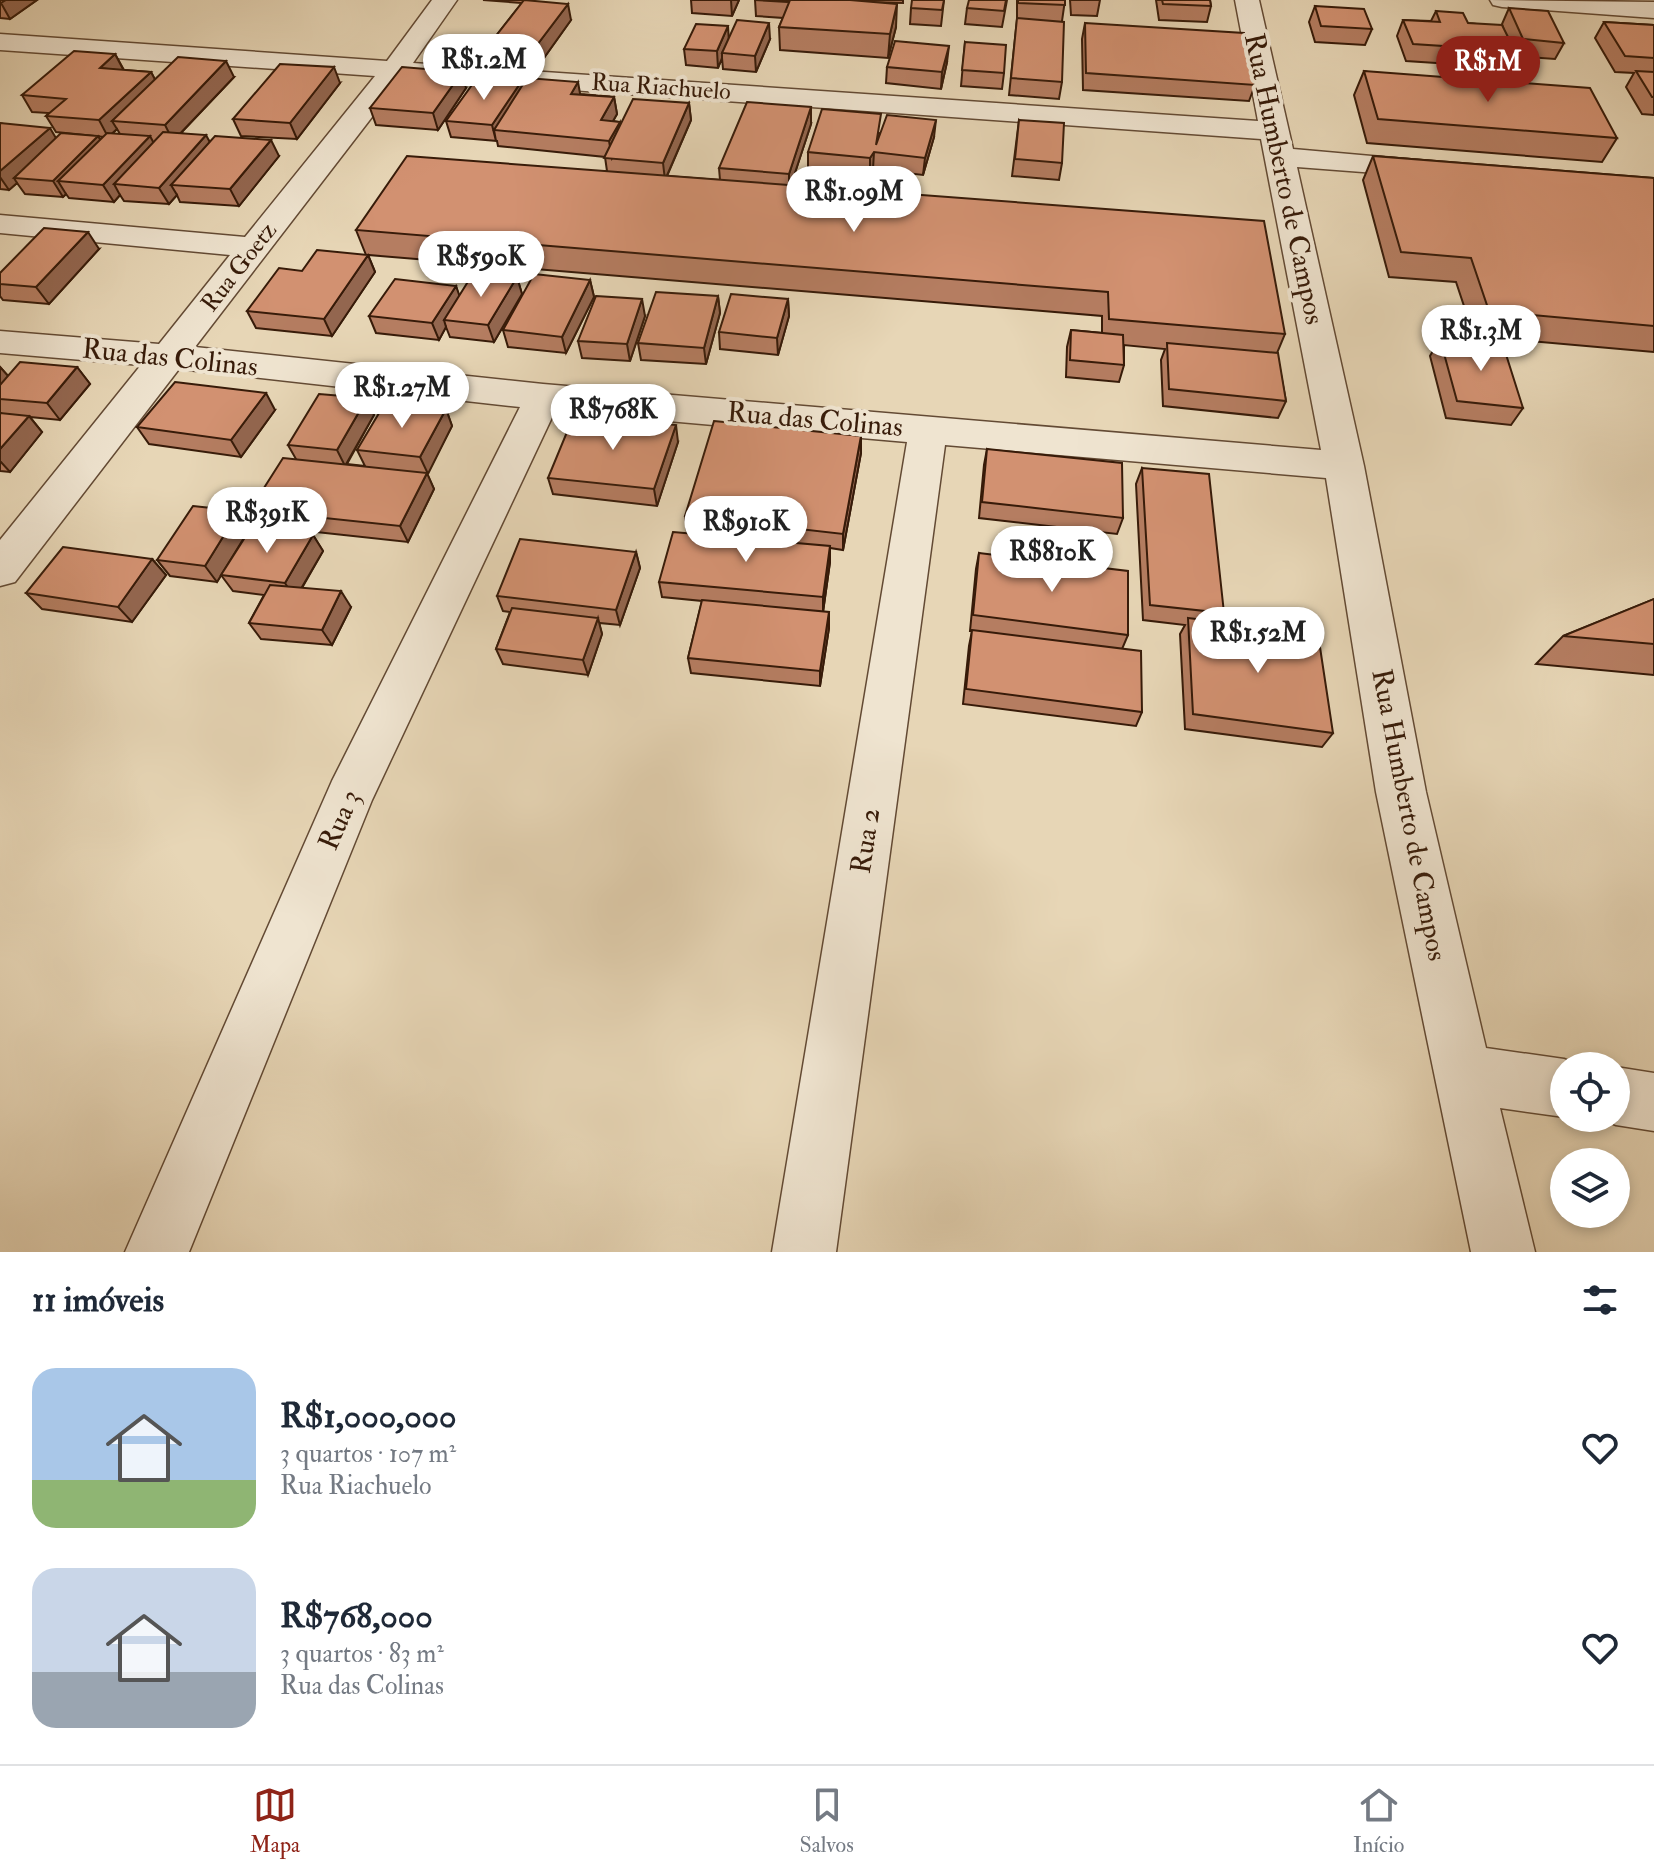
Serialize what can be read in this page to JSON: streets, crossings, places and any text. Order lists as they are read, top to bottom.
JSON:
{
  "streets": {
    "street": [
      "Rua Riachuelo",
      "Rua Humberto de Campos",
      "Rua Goetz",
      "Rua das Colinas",
      "Rua 3",
      "Rua 2"
    ]
  },
  "crossings": [
    ["Rua Riachuelo", "Rua Humberto de Campos"],
    ["Rua Riachuelo", "Rua Goetz"],
    ["Rua Humberto de Campos", "Rua das Colinas"],
    ["Rua Goetz", "Rua das Colinas"],
    ["Rua das Colinas", "Rua 3"],
    ["Rua das Colinas", "Rua 2"]
  ],
  "page": {
    "price": [
      "R$1.2M",
      "R$1M",
      "R$1.09M",
      "R$590K",
      "R$1.3M",
      "R$1.27M",
      "R$768K",
      "R$391K",
      "R$910K",
      "R$810K",
      "R$1.52M"
    ],
    "heading": "11 imóveis",
    "list": [
      {
        "name": "R$1,000,000",
        "note": "3 quartos · 107 m² · Rua Riachuelo"
      },
      {
        "name": "R$768,000",
        "note": "3 quartos · 83 m² · Rua das Colinas"
      }
    ],
    "tabs": ["Mapa", "Salvos", "Início"]
  }
}
